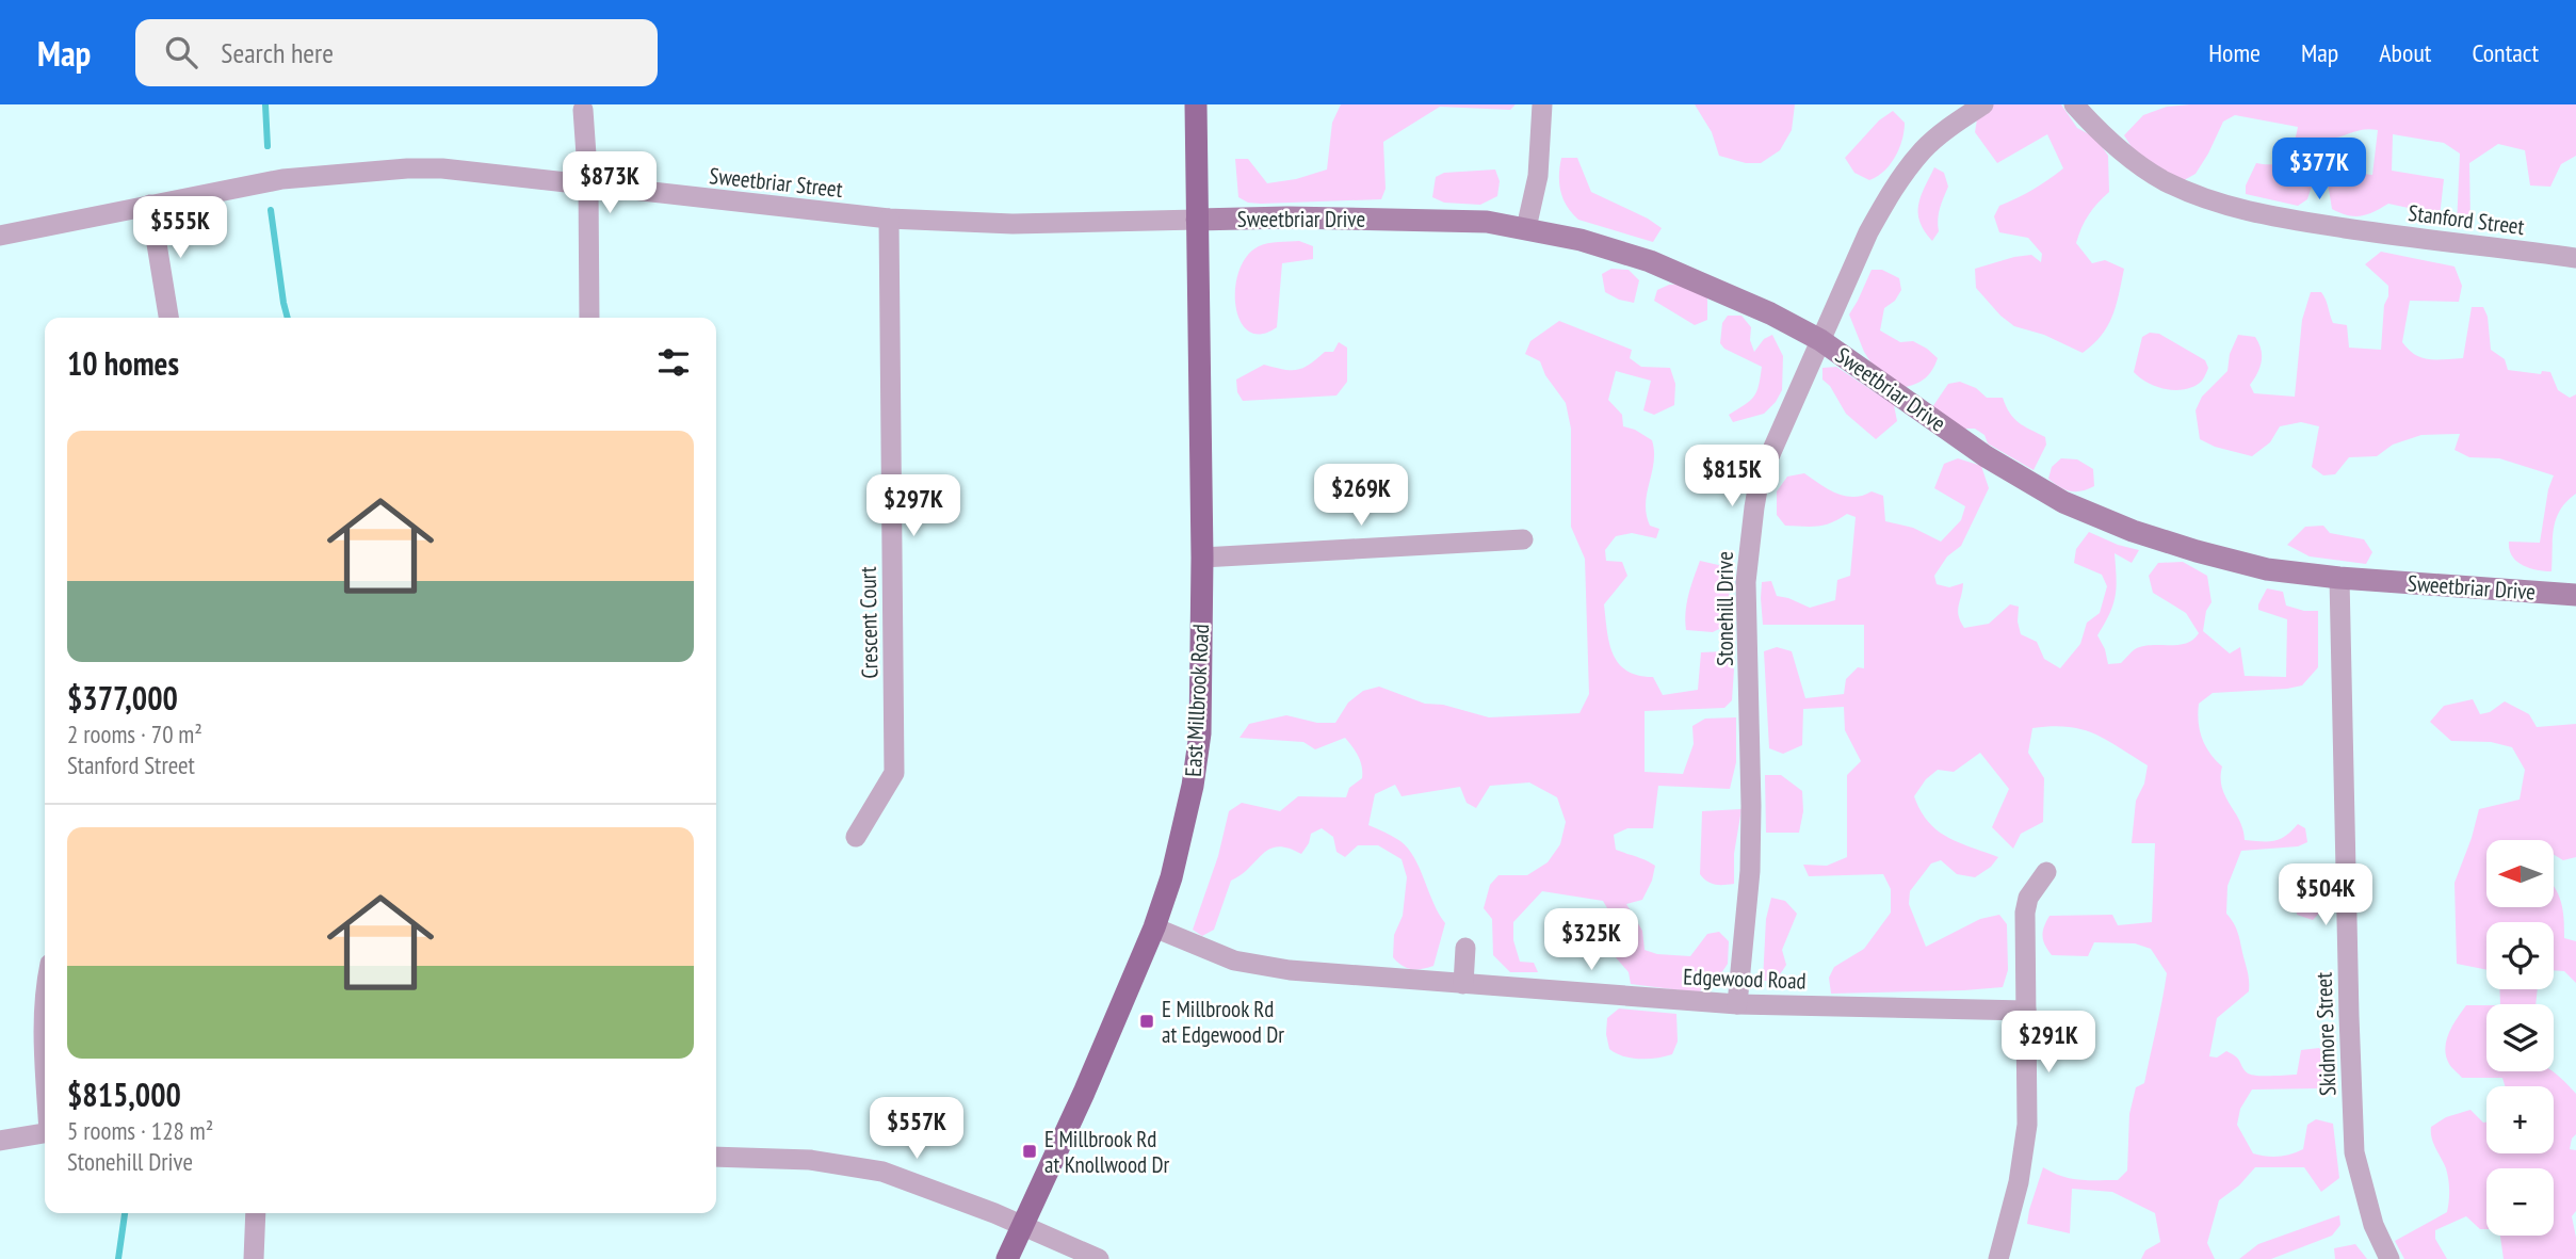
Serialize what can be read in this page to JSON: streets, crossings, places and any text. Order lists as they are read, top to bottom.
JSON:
{
  "streets": {
    "main road": ["East Millbrook Road"],
    "street": [
      "Sweetbriar Street",
      "Sweetbriar Drive",
      "Stanford Street",
      "Stonehill Drive",
      "Crescent Court",
      "Edgewood Road",
      "Skidmore Street"
    ]
  },
  "crossings": [
    ["Sweetbriar Street", "Sweetbriar Drive"],
    ["Sweetbriar Street", "Crescent Court"],
    ["Sweetbriar Street", "East Millbrook Road"],
    ["Sweetbriar Drive", "Stonehill Drive"],
    ["Sweetbriar Drive", "East Millbrook Road"],
    ["Sweetbriar Drive", "Skidmore Street"],
    ["Stonehill Drive", "Edgewood Road"],
    ["East Millbrook Road", "Edgewood Road"]
  ],
  "places": {
    "transit": ["E Millbrook Rd at Edgewood Dr", "E Millbrook Rd at Knollwood Dr"]
  },
  "north": "left",
  "page": {
    "header": "Map",
    "search": "Search here",
    "nav": [
      "Home",
      "Map",
      "About",
      "Contact"
    ],
    "price": [
      "$377K",
      "$873K",
      "$555K",
      "$815K",
      "$269K",
      "$297K",
      "$504K",
      "$325K",
      "$291K",
      "$557K"
    ],
    "heading": "10 homes",
    "list": [
      {
        "name": "$377,000",
        "note": "2 rooms · 70 m² · Stanford Street"
      },
      {
        "name": "$815,000",
        "note": "5 rooms · 128 m² · Stonehill Drive"
      }
    ],
    "map_buttons": ["+", "−"]
  }
}
